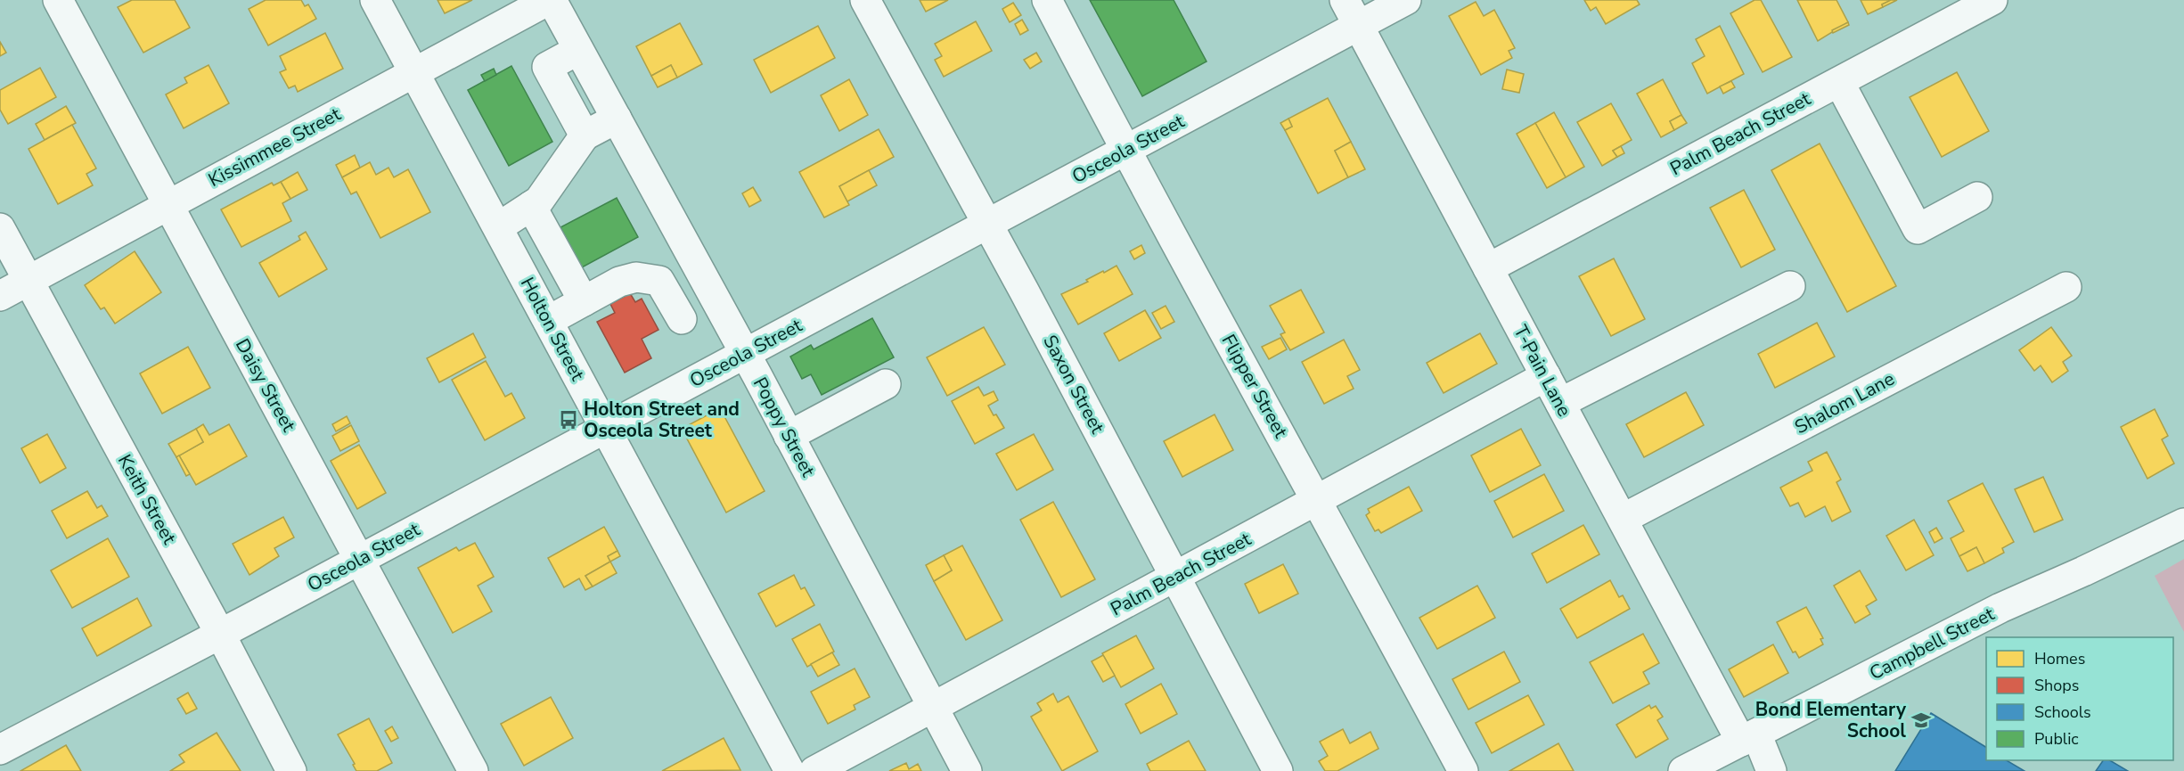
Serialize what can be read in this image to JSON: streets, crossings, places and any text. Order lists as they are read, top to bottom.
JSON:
{
  "streets": {
    "street": [
      "Palm Beach Street",
      "Kissimmee Street",
      "Osceola Street",
      "Holton Street",
      "T-Pain Lane",
      "Saxon Street",
      "Daisy Street",
      "Flipper Street",
      "Shalom Lane",
      "Poppy Street",
      "Keith Street",
      "Campbell Street"
    ]
  },
  "crossings": [
    ["Palm Beach Street", "T-Pain Lane"],
    ["Palm Beach Street", "Saxon Street"],
    ["Palm Beach Street", "Flipper Street"],
    ["Palm Beach Street", "Poppy Street"],
    ["Kissimmee Street", "Holton Street"],
    ["Kissimmee Street", "Daisy Street"],
    ["Kissimmee Street", "Poppy Street"],
    ["Kissimmee Street", "Keith Street"],
    ["Osceola Street", "Holton Street"],
    ["Osceola Street", "T-Pain Lane"],
    ["Osceola Street", "Saxon Street"],
    ["Osceola Street", "Daisy Street"],
    ["Osceola Street", "Flipper Street"],
    ["Osceola Street", "Poppy Street"],
    ["Osceola Street", "Keith Street"],
    ["T-Pain Lane", "Shalom Lane"],
    ["T-Pain Lane", "Campbell Street"]
  ],
  "places": {
    "bus stop": ["Holton Street and Osceola Street"],
    "school or university": ["Bond Elementary School"]
  },
  "legend": [
    "Homes",
    "Shops",
    "Schools",
    "Public"
  ]
}
